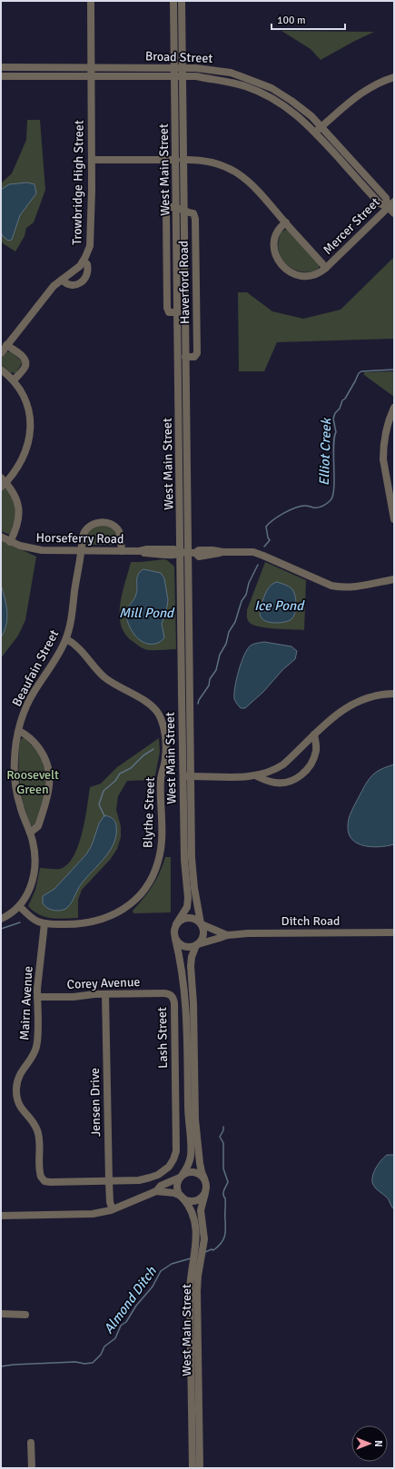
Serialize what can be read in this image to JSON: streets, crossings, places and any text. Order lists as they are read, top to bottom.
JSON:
{
  "streets": {
    "street": [
      "Broad Street",
      "West Main Street",
      "Trowbridge High Street",
      "Mercer Street",
      "Haverford Road",
      "Horseferry Road",
      "Beaufain Street",
      "Blythe Street",
      "Ditch Road",
      "Corey Avenue",
      "Mairn Avenue",
      "Lash Street",
      "Jensen Drive"
    ]
  },
  "crossings": [
    ["Broad Street", "West Main Street"],
    ["Broad Street", "Trowbridge High Street"],
    ["Broad Street", "Mercer Street"],
    ["West Main Street", "Haverford Road"],
    ["West Main Street", "Horseferry Road"],
    ["West Main Street", "Ditch Road"],
    ["Horseferry Road", "Beaufain Street"],
    ["Beaufain Street", "Blythe Street"],
    ["Blythe Street", "Mairn Avenue"],
    ["Corey Avenue", "Mairn Avenue"],
    ["Corey Avenue", "Lash Street"],
    ["Corey Avenue", "Jensen Drive"],
    ["Mairn Avenue", "Lash Street"],
    ["Mairn Avenue", "Jensen Drive"],
    ["Lash Street", "Jensen Drive"]
  ],
  "water": [
    "Elliot Creek",
    "Ice Pond",
    "Mill Pond",
    "Almond Ditch"
  ],
  "parks": ["Roosevelt Green"],
  "scale_bar": "100 m",
  "north": "right"
}
